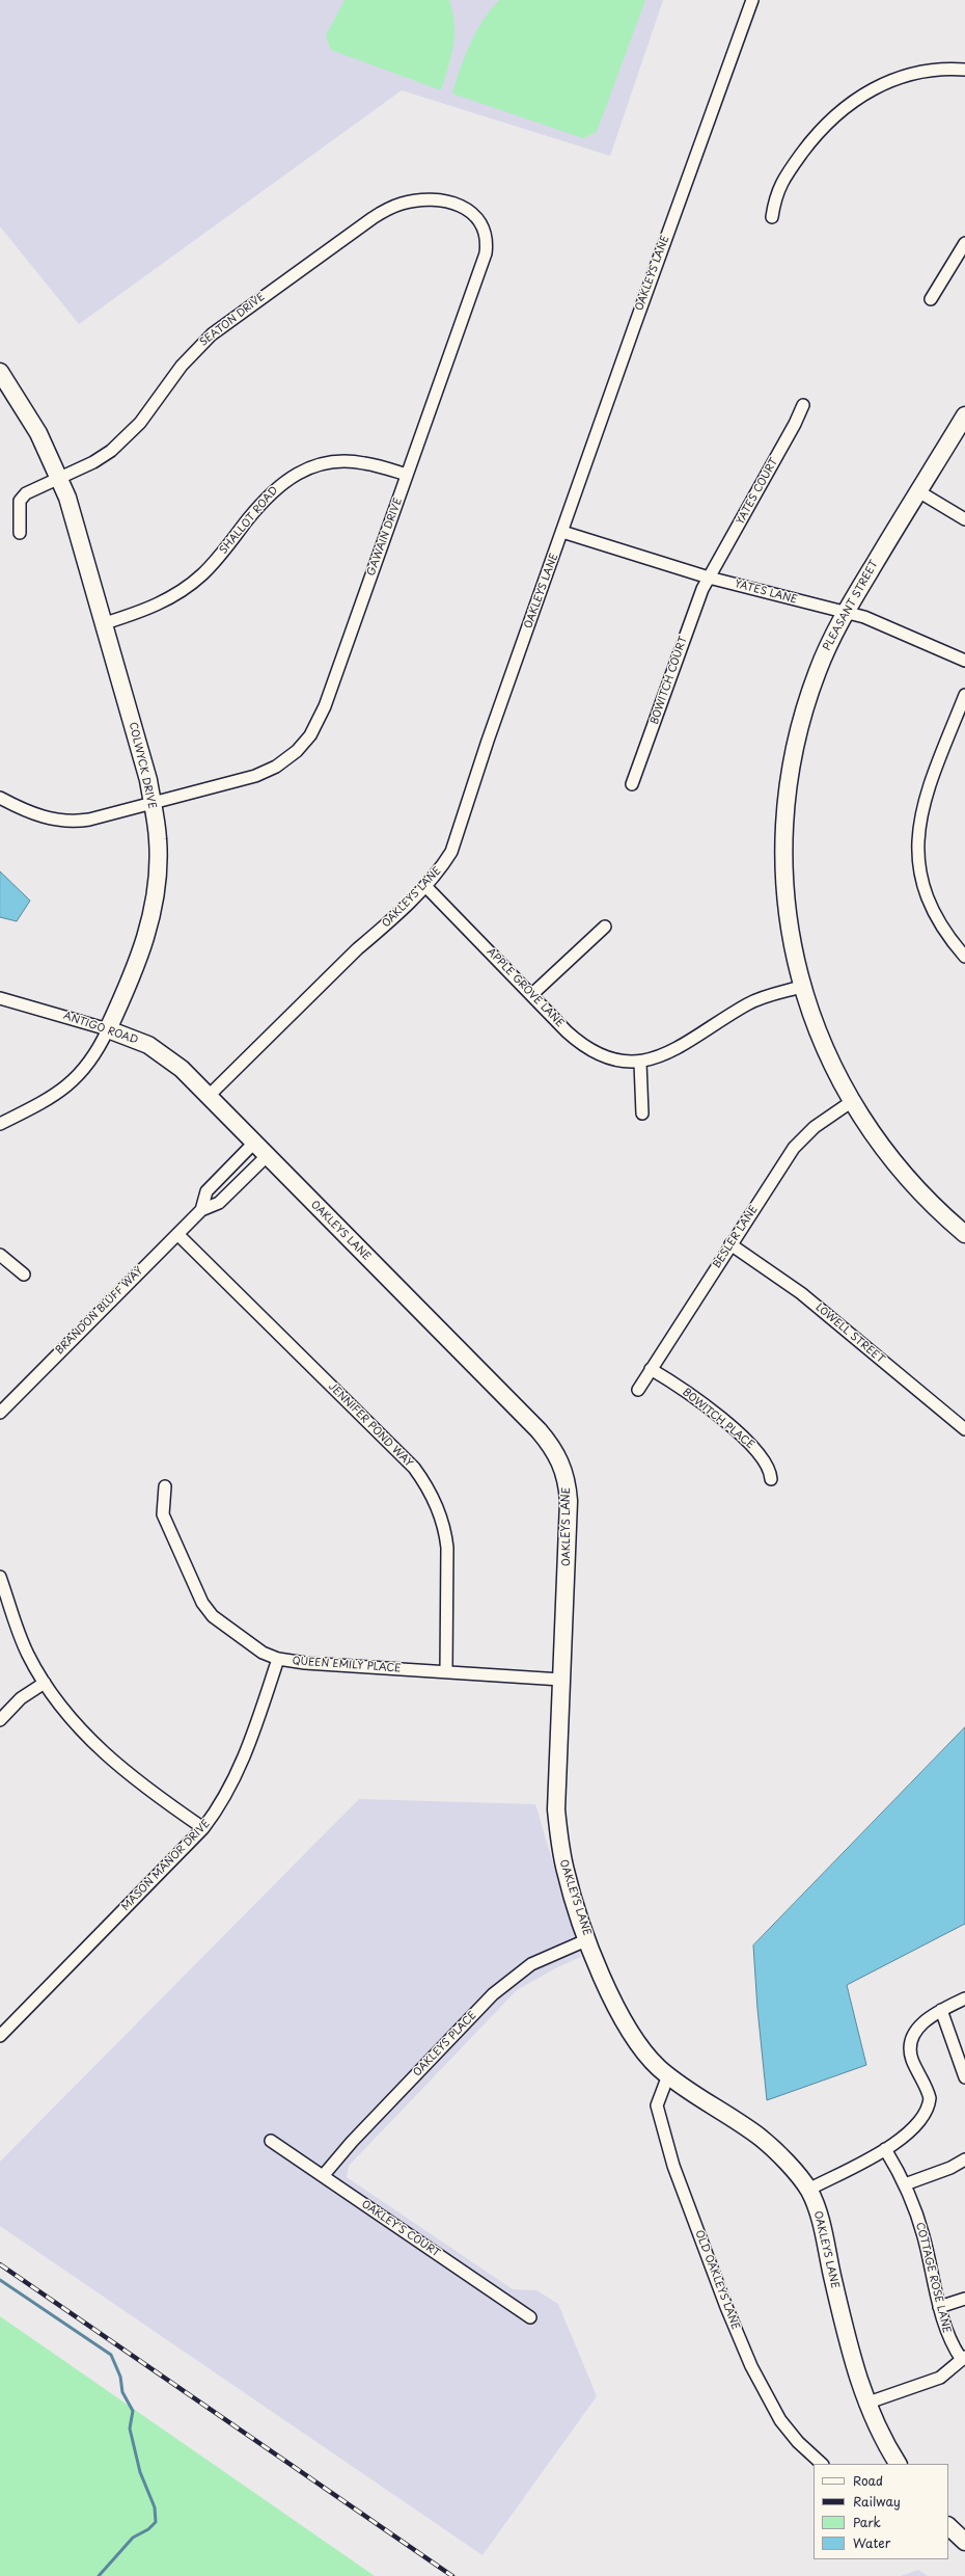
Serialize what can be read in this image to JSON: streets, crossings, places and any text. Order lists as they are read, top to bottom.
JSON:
{
  "streets": {
    "street": [
      "OAKLEYS LANE",
      "SEATON DRIVE",
      "YATES COURT",
      "SHALLOT ROAD",
      "GAWAIN DRIVE",
      "YATES LANE",
      "PLEASANT STREET",
      "BOWITCH COURT",
      "COLWYCK DRIVE",
      "APPLE GROVE LANE",
      "ANTIGO ROAD",
      "BESLER LANE",
      "BRANDON BLUFF WAY",
      "LOWELL STREET",
      "BOWITCH PLACE",
      "JENNIFER POND WAY",
      "QUEEN EMILY PLACE",
      "MASON MANOR DRIVE",
      "OAKLEYS PLACE",
      "OAKLEY'S COURT",
      "COTTAGE ROSE LANE",
      "OLD OAKLEYS LANE"
    ]
  },
  "crossings": [
    ["OAKLEYS LANE", "YATES LANE"],
    ["OAKLEYS LANE", "APPLE GROVE LANE"],
    ["OAKLEYS LANE", "ANTIGO ROAD"],
    ["OAKLEYS LANE", "BRANDON BLUFF WAY"],
    ["OAKLEYS LANE", "QUEEN EMILY PLACE"],
    ["OAKLEYS LANE", "OAKLEYS PLACE"],
    ["OAKLEYS LANE", "OLD OAKLEYS LANE"],
    ["SEATON DRIVE", "GAWAIN DRIVE"],
    ["SEATON DRIVE", "COLWYCK DRIVE"],
    ["YATES COURT", "YATES LANE"],
    ["YATES COURT", "BOWITCH COURT"],
    ["SHALLOT ROAD", "GAWAIN DRIVE"],
    ["SHALLOT ROAD", "COLWYCK DRIVE"],
    ["GAWAIN DRIVE", "COLWYCK DRIVE"],
    ["YATES LANE", "PLEASANT STREET"],
    ["YATES LANE", "BOWITCH COURT"],
    ["PLEASANT STREET", "APPLE GROVE LANE"],
    ["PLEASANT STREET", "BESLER LANE"],
    ["COLWYCK DRIVE", "ANTIGO ROAD"],
    ["BESLER LANE", "LOWELL STREET"],
    ["BESLER LANE", "BOWITCH PLACE"],
    ["BRANDON BLUFF WAY", "JENNIFER POND WAY"],
    ["JENNIFER POND WAY", "QUEEN EMILY PLACE"],
    ["QUEEN EMILY PLACE", "MASON MANOR DRIVE"],
    ["OAKLEYS PLACE", "OAKLEY'S COURT"]
  ],
  "legend": [
    "Road",
    "Railway",
    "Park",
    "Water"
  ]
}
